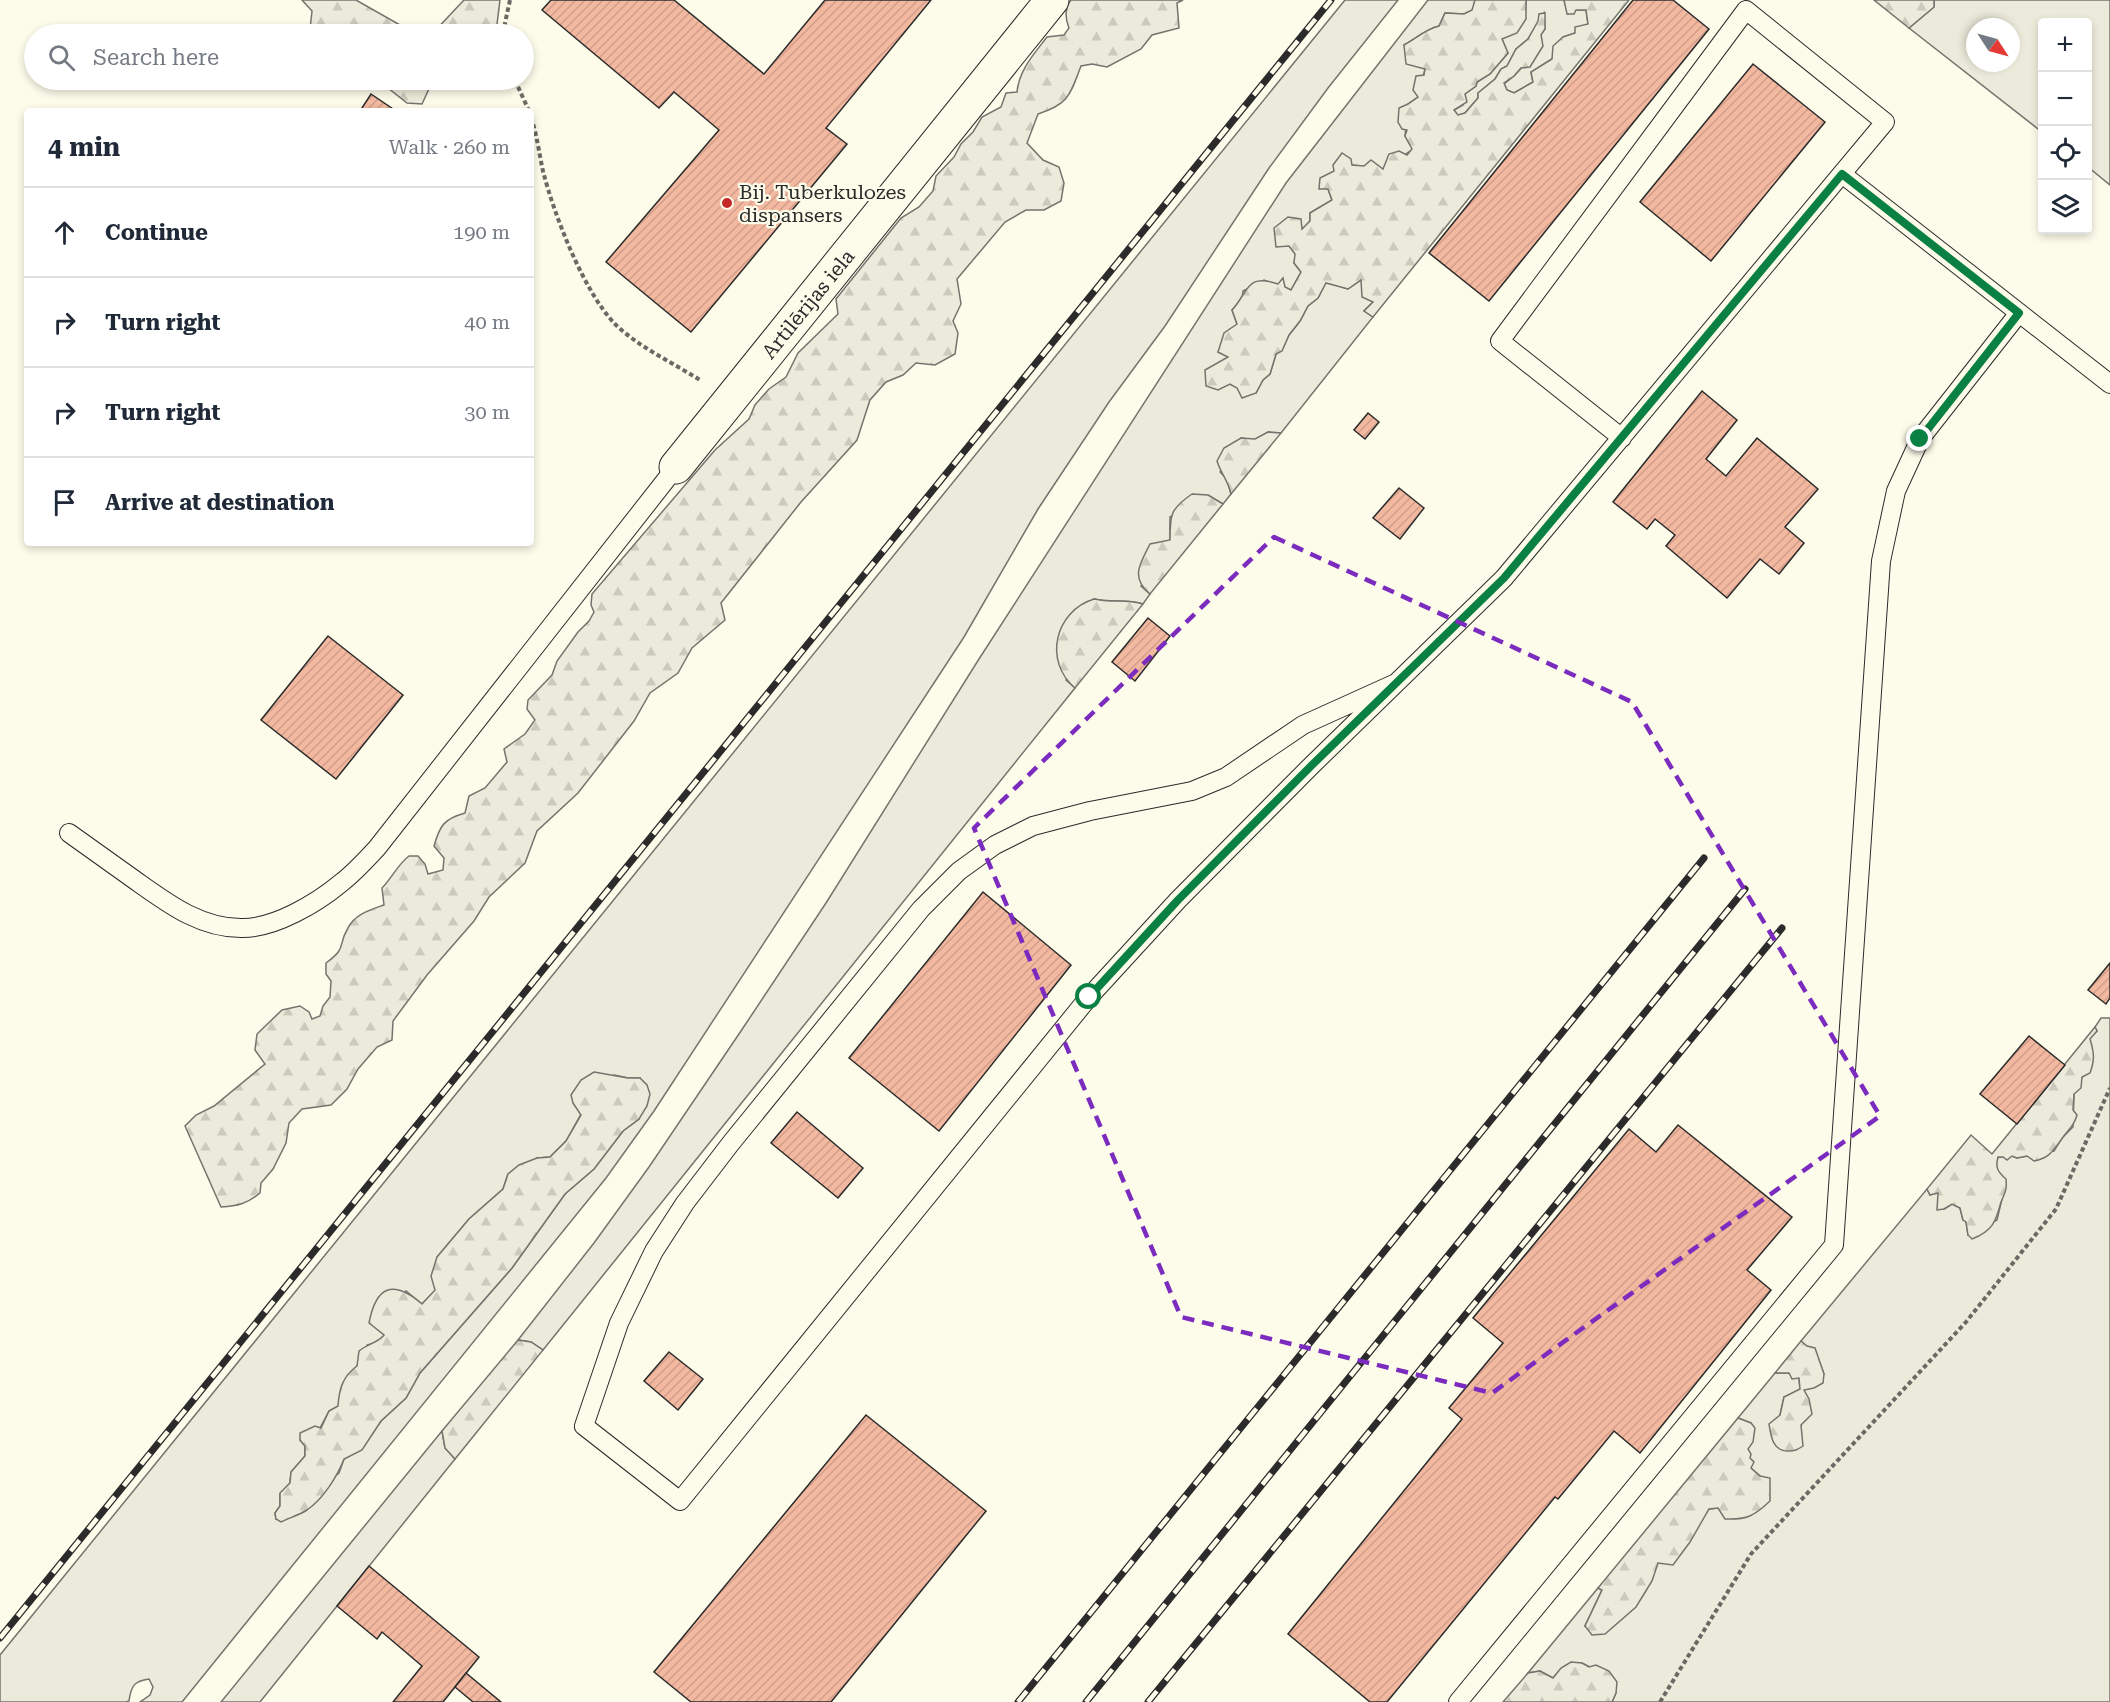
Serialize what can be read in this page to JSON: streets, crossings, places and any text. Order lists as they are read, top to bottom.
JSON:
{
  "streets": {
    "street": ["Artilērijas iela"]
  },
  "places": ["Bij. Tuberkulozes dispansers"],
  "north": "bottom right",
  "page": {
    "map_buttons": ["+", "−"],
    "search": "Search here",
    "heading": ["4 min", "Walk · 260 m"],
    "list": [
      ["Continue", "190 m"],
      ["Turn right", "40 m"],
      ["Turn right", "30 m"],
      "Arrive at destination"
    ]
  }
}
